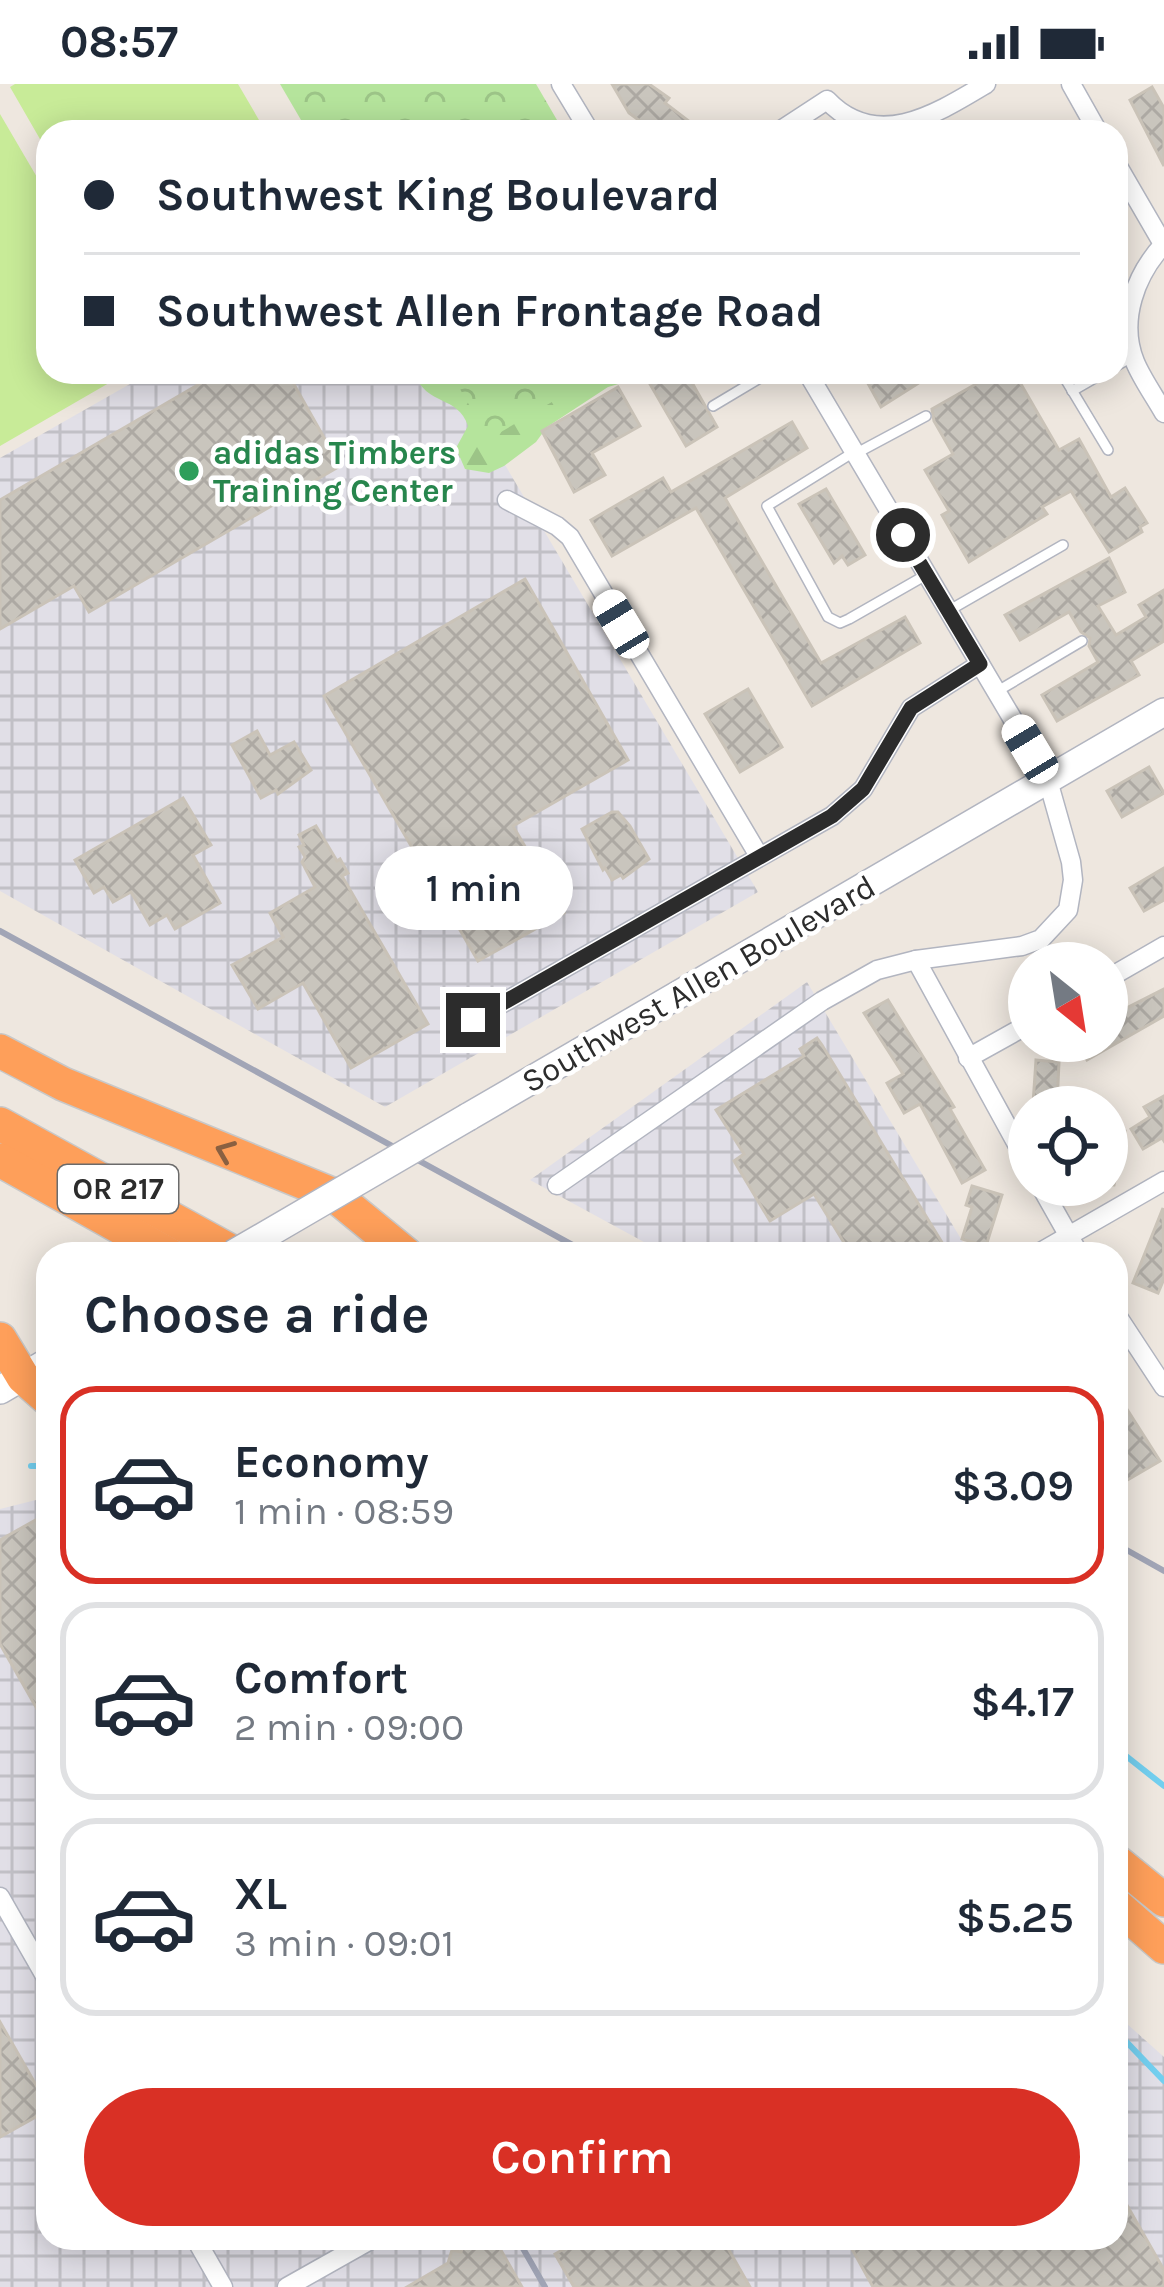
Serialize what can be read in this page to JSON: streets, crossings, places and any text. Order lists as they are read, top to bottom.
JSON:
{
  "streets": {
    "highway": ["OR 217"],
    "main road": ["Southwest Allen Boulevard"]
  },
  "places": ["adidas Timbers Training Center"],
  "north": "bottom right",
  "page": {
    "status": "08:57",
    "banner": ["Southwest King Boulevard", "Southwest Allen Frontage Road"],
    "bubble": "1 min",
    "heading": "Choose a ride",
    "list": [
      {
        "name": "Economy",
        "note": "1 min · 08:59",
        "value": "$3.09"
      },
      {
        "name": "Comfort",
        "note": "2 min · 09:00",
        "value": "$4.17"
      },
      {
        "name": "XL",
        "note": "3 min · 09:01",
        "value": "$5.25"
      }
    ],
    "buttons": "Confirm"
  }
}
